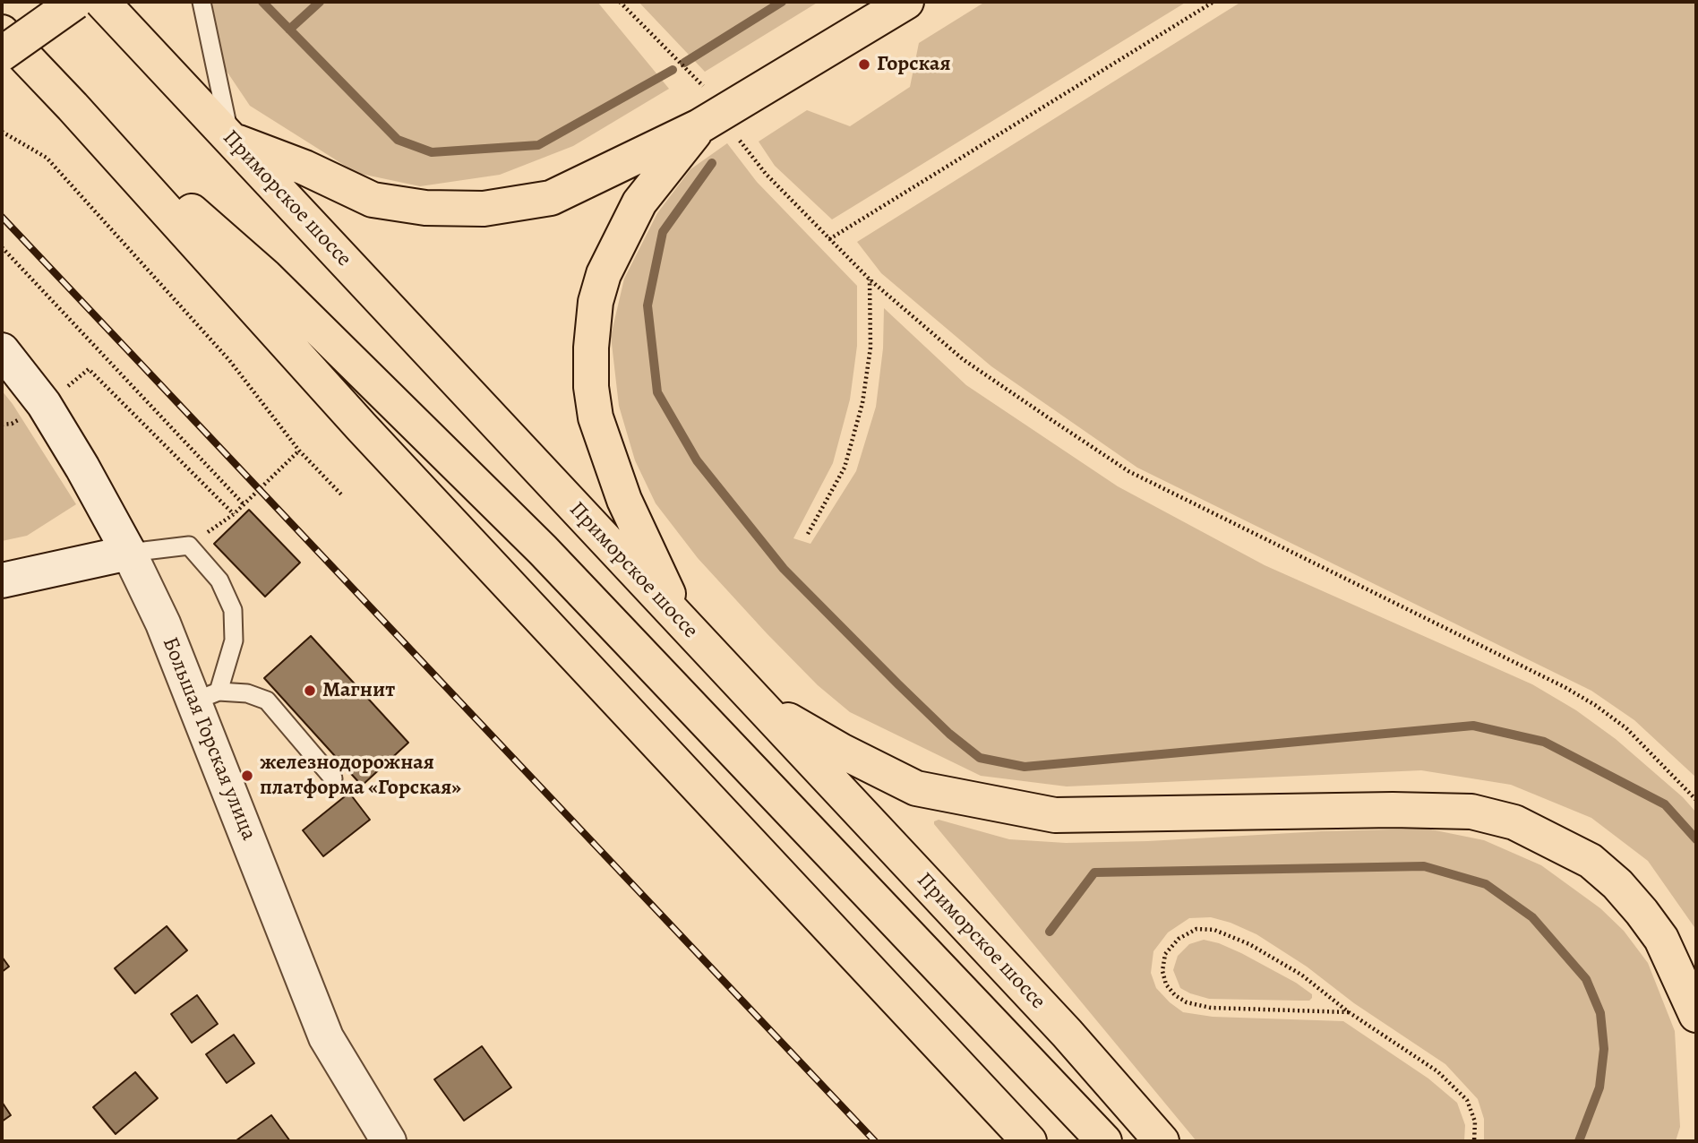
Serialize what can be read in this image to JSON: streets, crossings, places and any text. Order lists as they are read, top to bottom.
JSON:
{
  "streets": {
    "highway": ["Приморское шоссе"],
    "street": ["Большая Горская улица"]
  },
  "places": ["Горская", "Магнит", "железнодорожная платформа «Горская»"]
}
